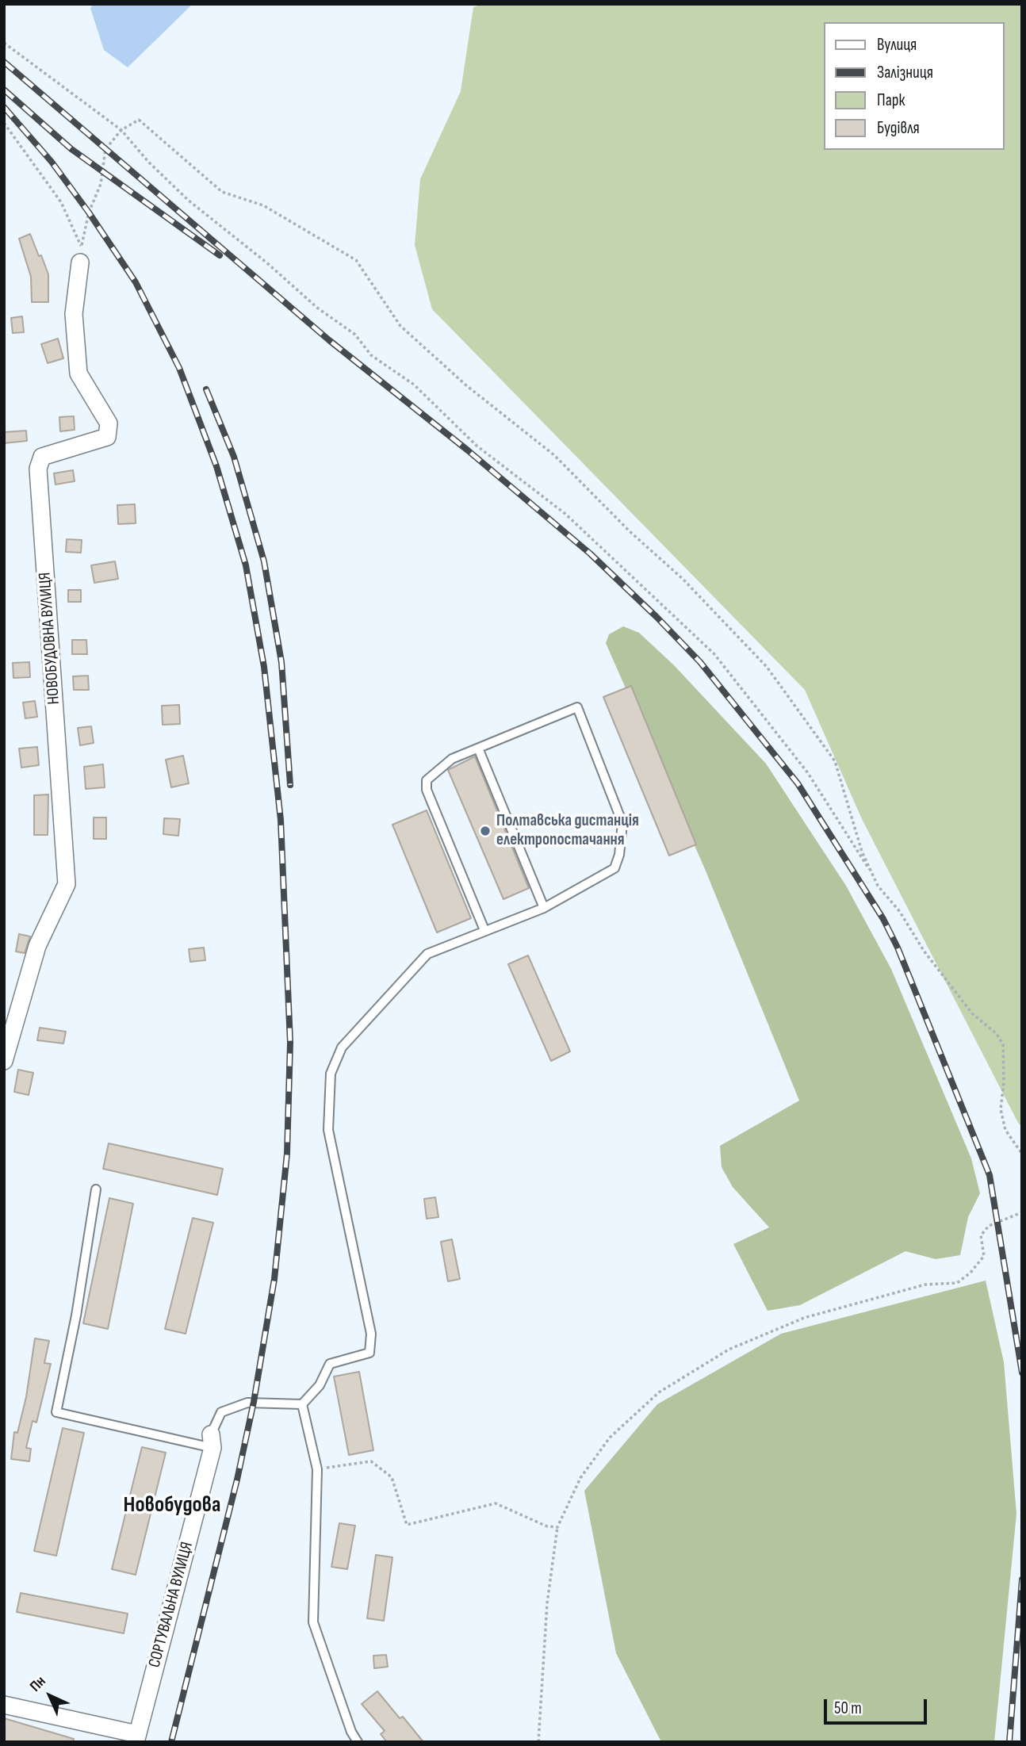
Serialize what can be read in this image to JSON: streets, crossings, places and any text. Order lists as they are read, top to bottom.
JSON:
{
  "streets": {
    "street": ["НОВОБУДОВНА ВУЛИЦЯ", "СОРТУВАЛЬНА ВУЛИЦЯ"]
  },
  "districts": ["Новобудова"],
  "places": ["Полтавська дистанція електропостачання"],
  "legend": [
    "Вулиця",
    "Залізниця",
    "Парк",
    "Будівля"
  ],
  "scale_bar": "50 m",
  "north": "top left"
}
